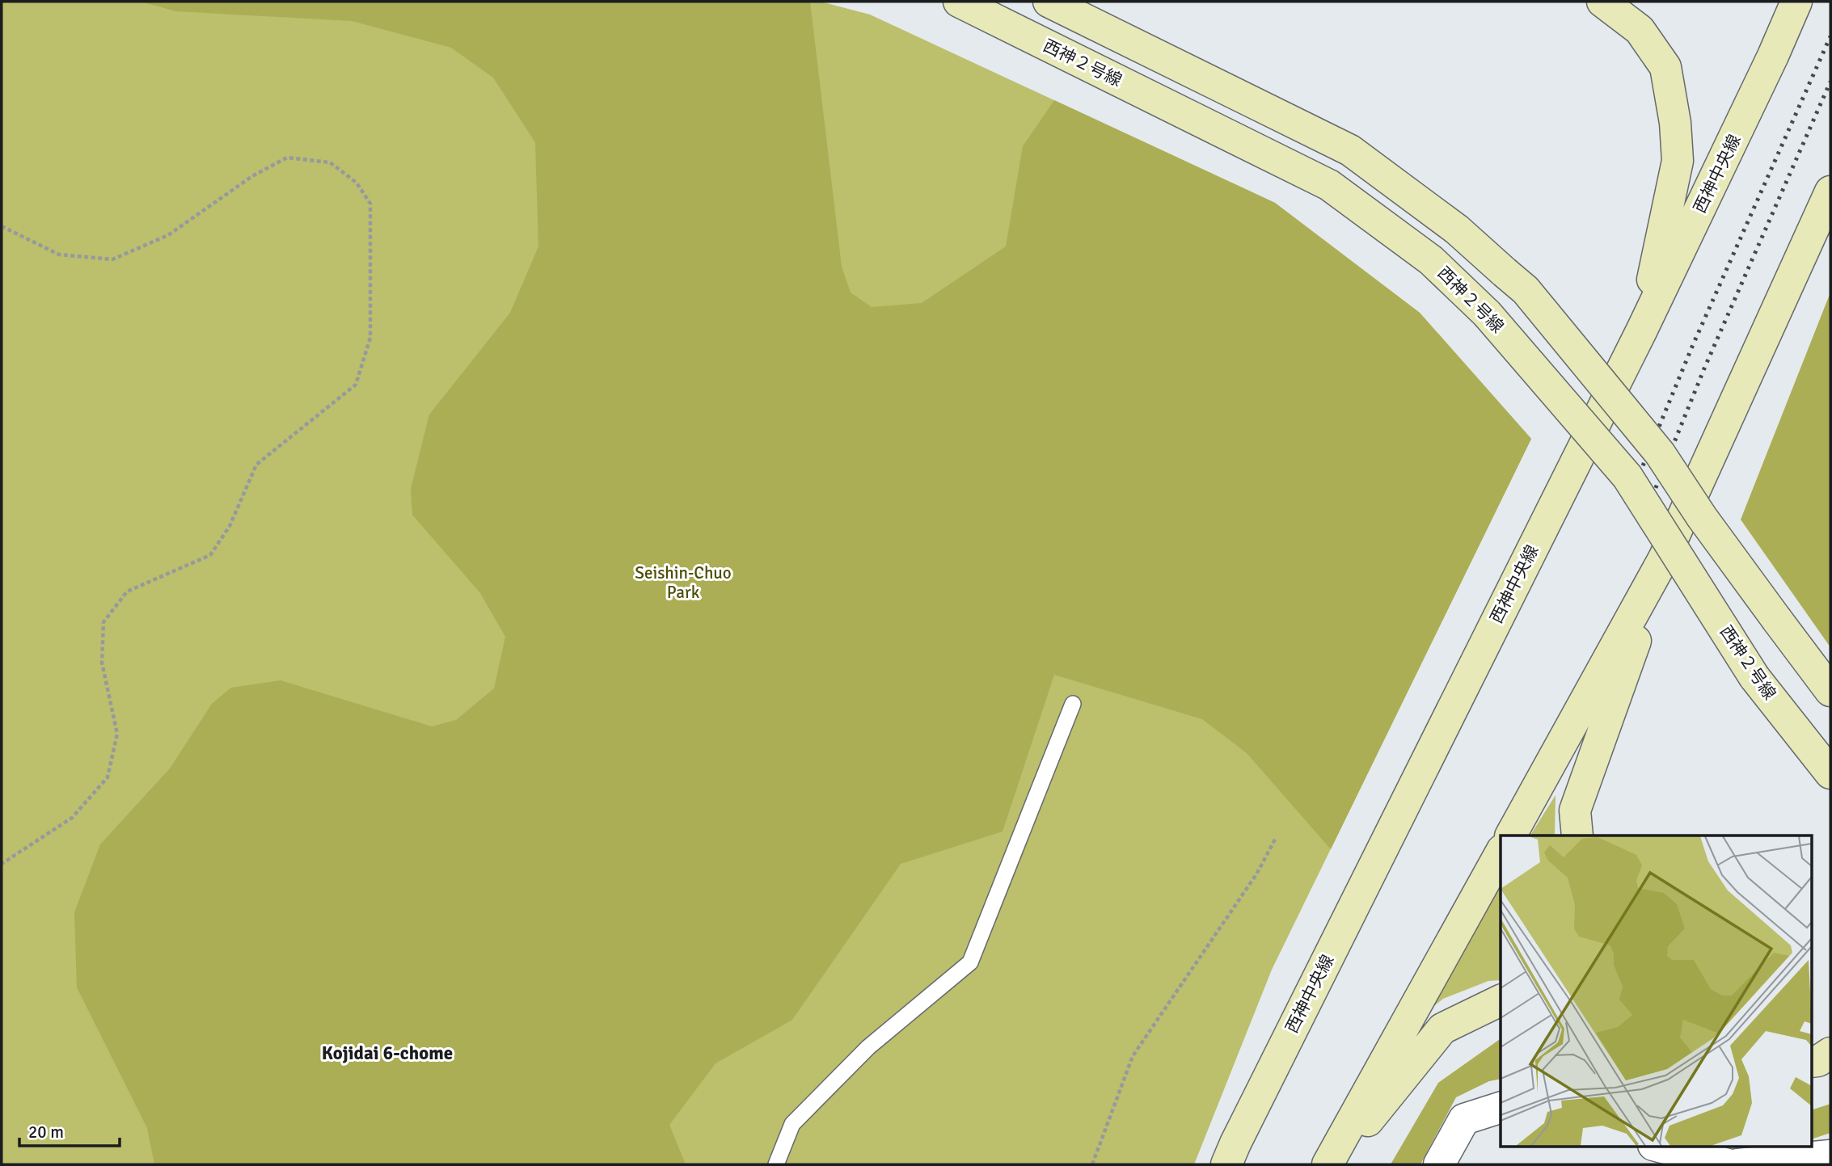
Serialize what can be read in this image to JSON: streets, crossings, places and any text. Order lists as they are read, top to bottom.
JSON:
{
  "streets": {
    "street": ["西神２号線", "西神中央線"]
  },
  "districts": ["Kojidai 6-chome"],
  "parks": ["Seishin-Chuo Park"],
  "scale_bar": "20 m"
}
